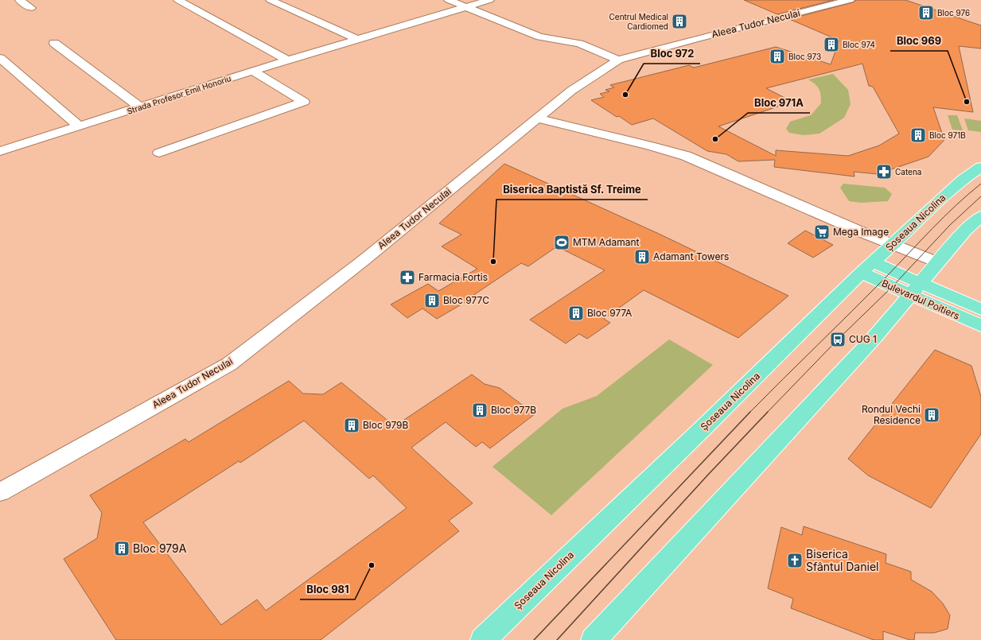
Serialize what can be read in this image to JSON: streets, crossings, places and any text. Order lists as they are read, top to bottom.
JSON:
{
  "streets": {
    "main road": ["Șoseaua Nicolina", "Bulevardul Poitiers"],
    "street": ["Aleea Tudor Neculai", "Strada Profesor Emil Honoriu"]
  },
  "crossings": [
    ["Șoseaua Nicolina", "Bulevardul Poitiers"]
  ],
  "places": {
    "building": [
      "Bloc 976",
      "Centrul Medical Cardiomed",
      "Bloc 974",
      "Bloc 973",
      "Bloc 971B",
      "Adamant Towers",
      "Bloc 977C",
      "Bloc 977A",
      "Bloc 977B",
      "Rondul Vechi Residence",
      "Bloc 979B",
      "Bloc 979A"
    ],
    "other": [
      "Bloc 972",
      "Bloc 969",
      "Bloc 971A",
      "Biserica Baptistă Sf. Treime",
      "Bloc 981"
    ],
    "pharmacy": ["Catena", "Farmacia Fortis"],
    "supermarket": ["Mega Image"],
    "sports": ["MTM Adamant"],
    "bus stop": ["CUG 1"],
    "church": ["Biserica Sfântul Daniel"]
  }
}
